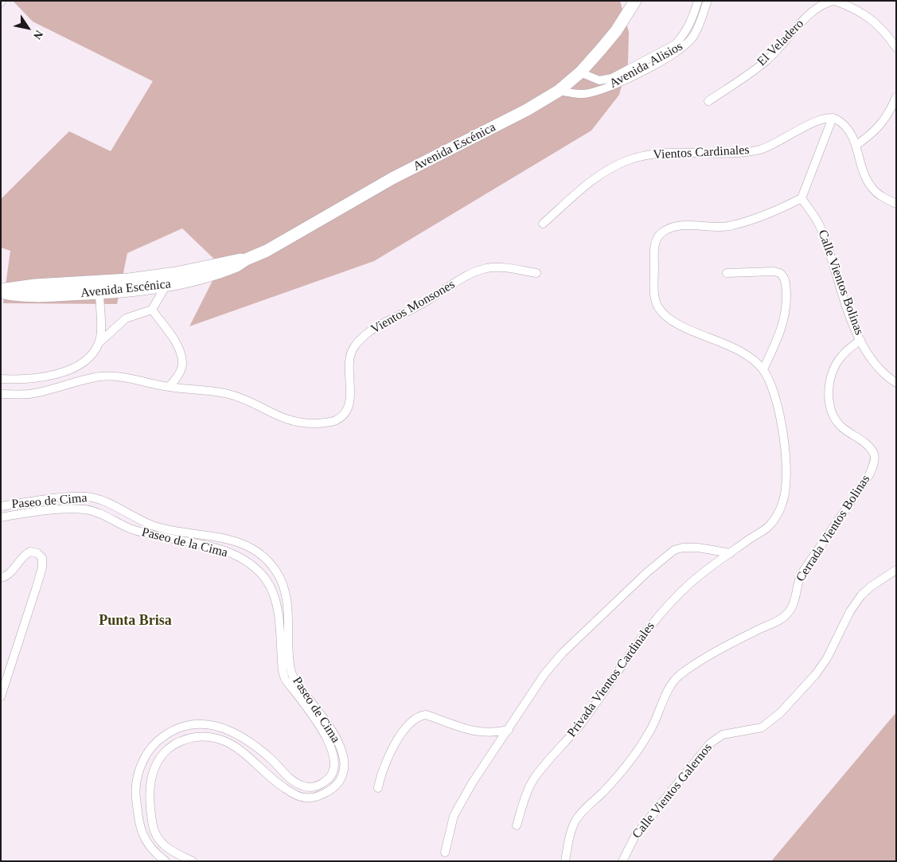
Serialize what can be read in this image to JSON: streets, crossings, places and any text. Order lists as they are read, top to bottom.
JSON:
{
  "streets": {
    "main road": ["Avenida Escénica"],
    "street": [
      "El Veladero",
      "Avenida Alisios",
      "Vientos Cardinales",
      "Calle Vientos Bolinas",
      "Vientos Monsones",
      "Paseo de Cima",
      "Cerrada Vientos Bolinas",
      "Paseo de la Cima",
      "Privada Vientos Cardinales",
      "Calle Vientos Galernos"
    ]
  },
  "crossings": [
    ["Avenida Alisios", "Avenida Escénica"],
    ["Calle Vientos Bolinas", "Cerrada Vientos Bolinas"]
  ],
  "districts": ["Punta Brisa"],
  "north": "bottom right"
}
